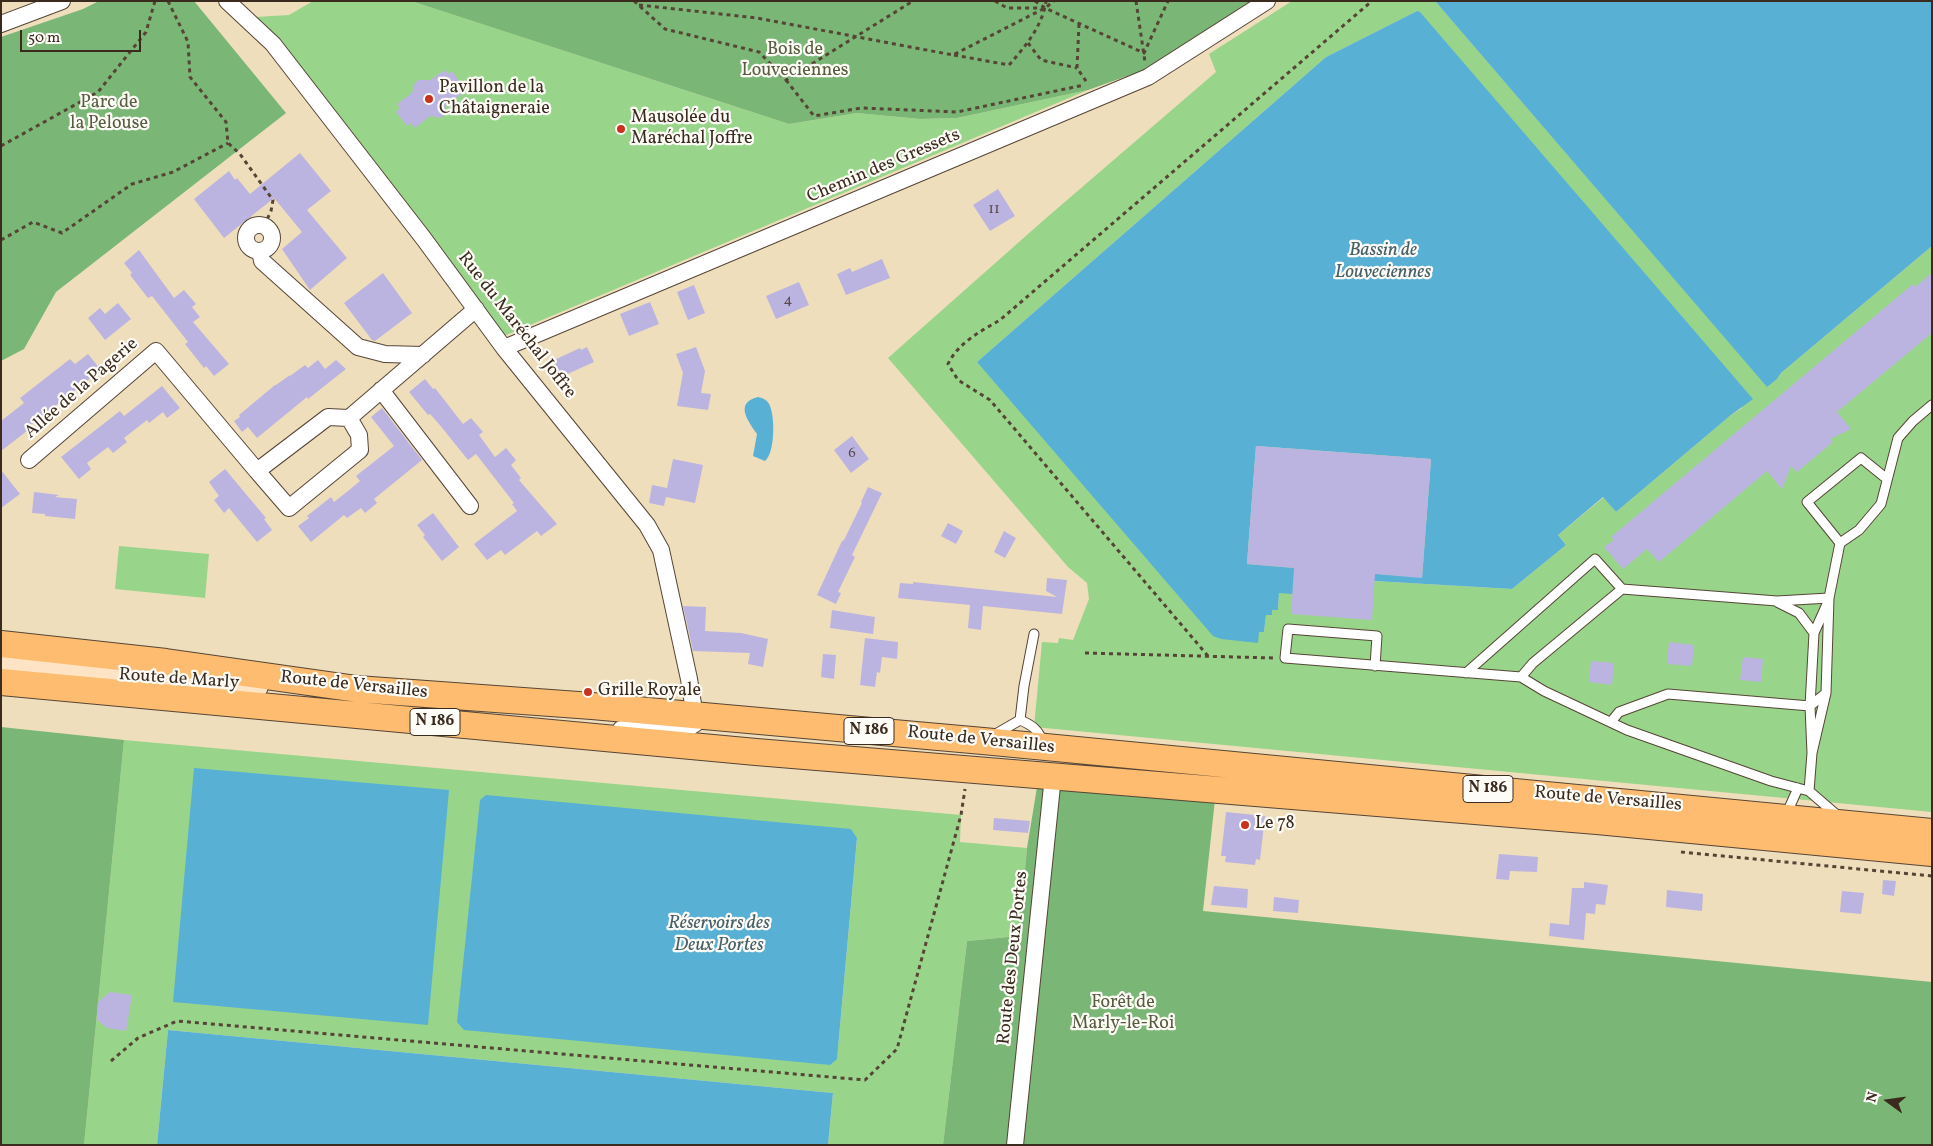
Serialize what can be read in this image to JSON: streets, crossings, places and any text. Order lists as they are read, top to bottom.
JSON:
{
  "streets": {
    "main road": ["Route de Marly", "Route de Versailles", "N 186"],
    "street": [
      "Chemin des Gressets",
      "Rue du Maréchal Joffre",
      "Allée de la Pagerie",
      "Route des Deux Portes"
    ]
  },
  "crossings": [
    ["Chemin des Gressets", "Rue du Maréchal Joffre"],
    ["Rue du Maréchal Joffre", "Route de Versailles"],
    ["Route de Marly", "Route de Versailles"],
    ["Route de Versailles", "Route des Deux Portes"]
  ],
  "water": ["Bassin de Louveciennes", "Réservoirs des Deux Portes"],
  "parks": ["Bois de Louveciennes", "Parc de la Pelouse", "Forêt de Marly-le-Roi"],
  "places": [
    "Pavillon de la Châtaigneraie",
    "Mausolée du Maréchal Joffre",
    "Grille Royale",
    "Le 78"
  ],
  "house_numbers": ["11", "4", "6"],
  "scale_bar": "50 m",
  "north": "left"
}
